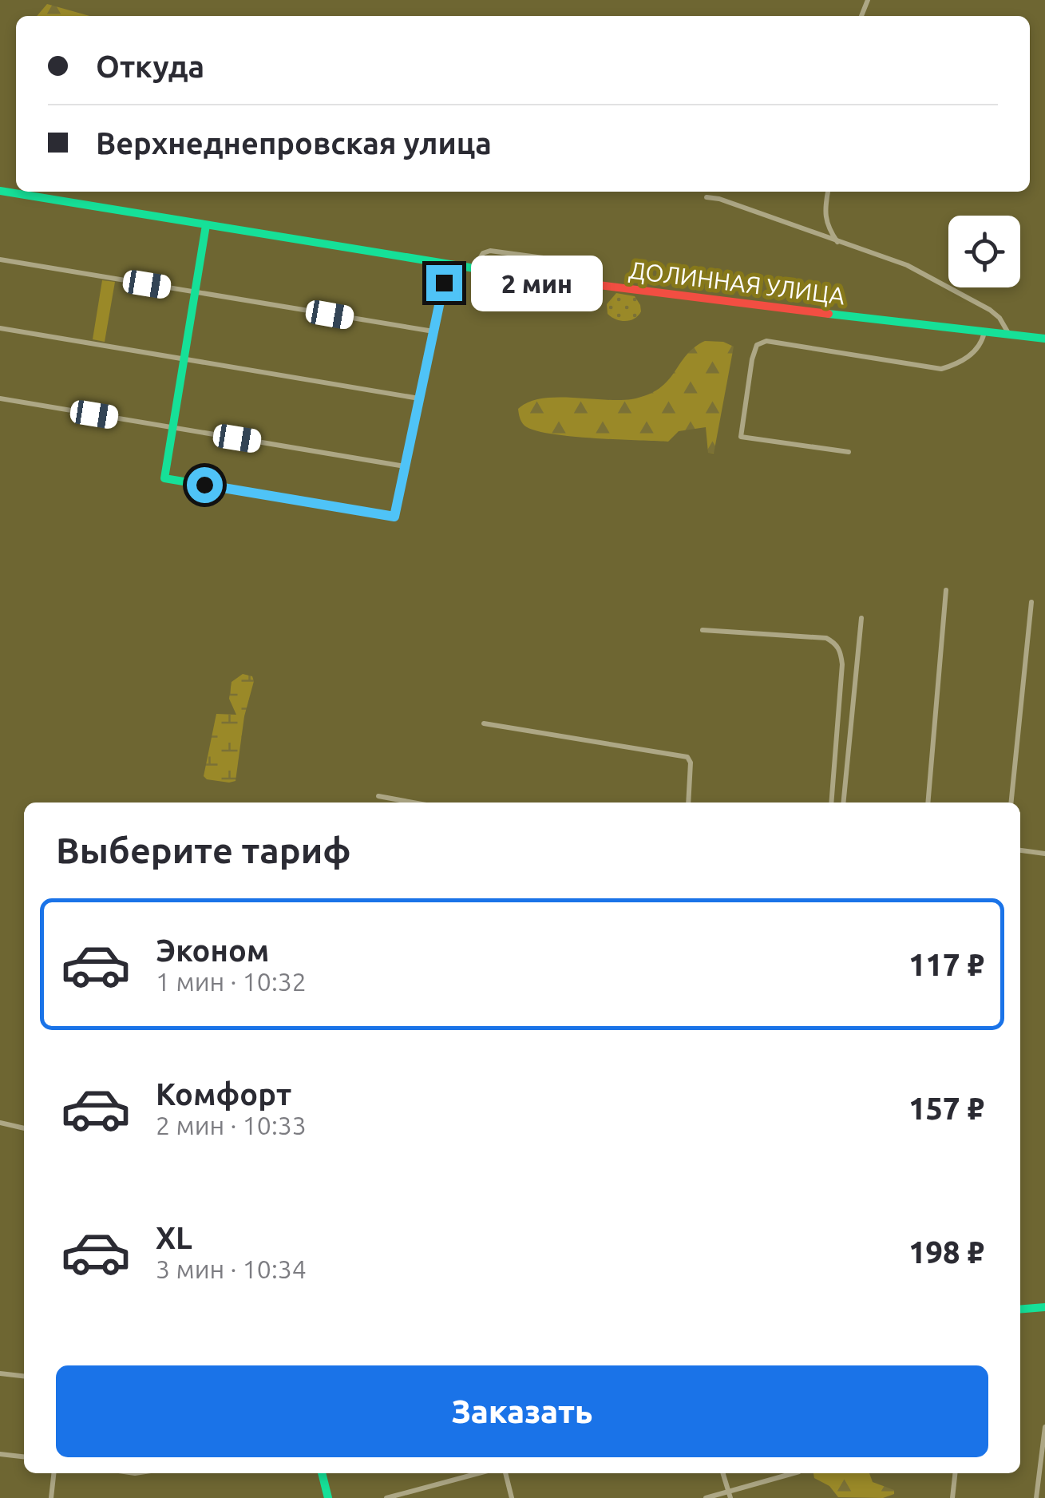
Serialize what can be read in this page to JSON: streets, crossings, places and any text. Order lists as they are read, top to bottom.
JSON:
{
  "streets": {
    "street": ["ДОЛИННАЯ УЛИЦА"]
  },
  "page": {
    "banner": ["Откуда", "Верхнеднепровская улица"],
    "bubble": "2 мин",
    "heading": "Выберите тариф",
    "list": [
      {
        "name": "Эконом",
        "note": "1 мин · 10:32",
        "value": "117 ₽"
      },
      {
        "name": "Комфорт",
        "note": "2 мин · 10:33",
        "value": "157 ₽"
      },
      {
        "name": "XL",
        "note": "3 мин · 10:34",
        "value": "198 ₽"
      }
    ],
    "buttons": "Заказать"
  }
}
